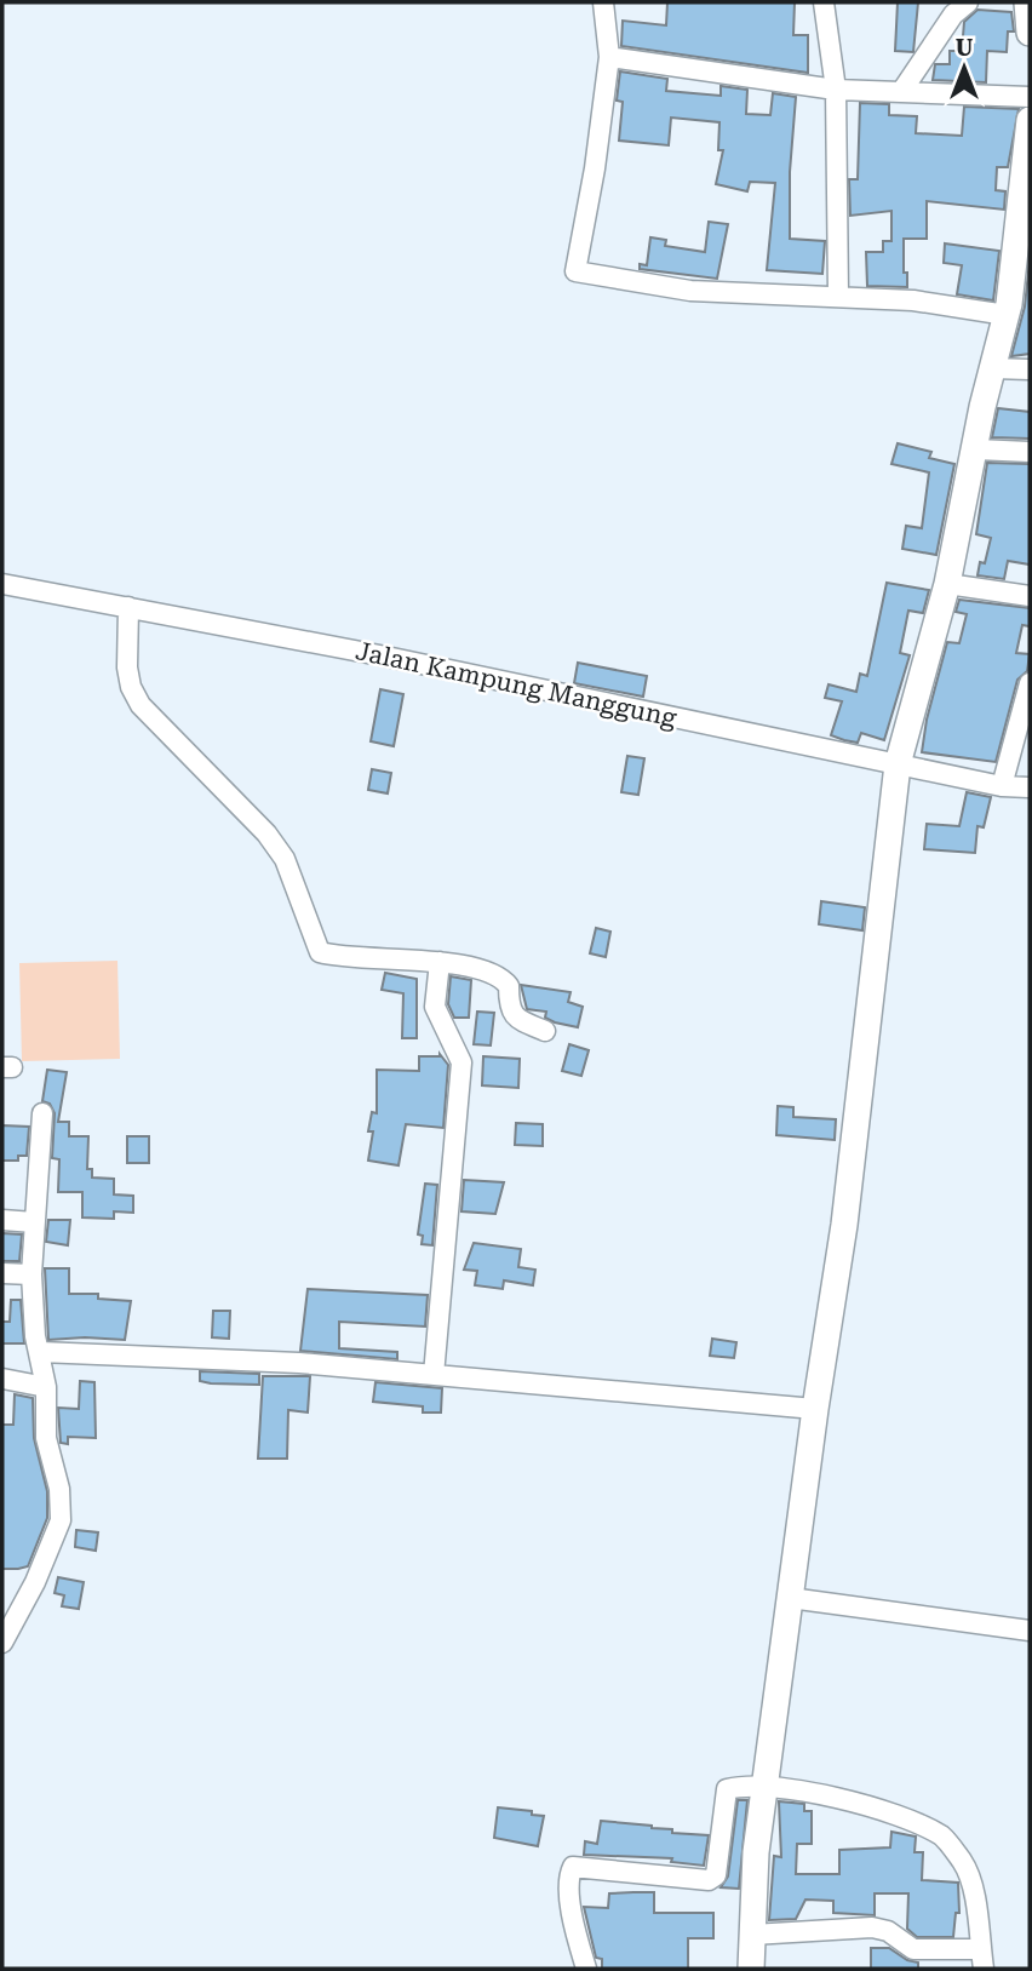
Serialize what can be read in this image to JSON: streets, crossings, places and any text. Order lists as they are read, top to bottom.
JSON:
{
  "streets": {
    "street": ["Jalan Kampung Manggung"]
  },
  "north": "top"
}
